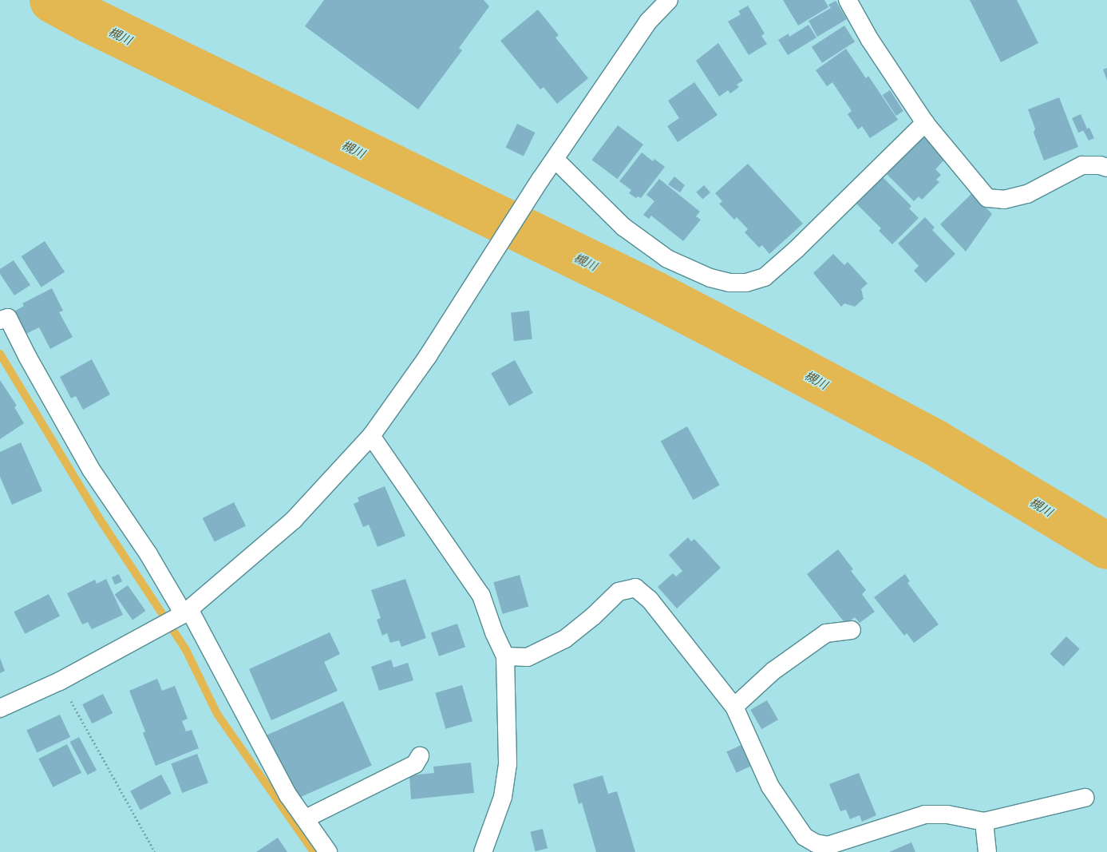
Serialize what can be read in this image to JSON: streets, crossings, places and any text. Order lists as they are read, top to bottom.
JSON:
{
  "water": ["槻川"]
}
